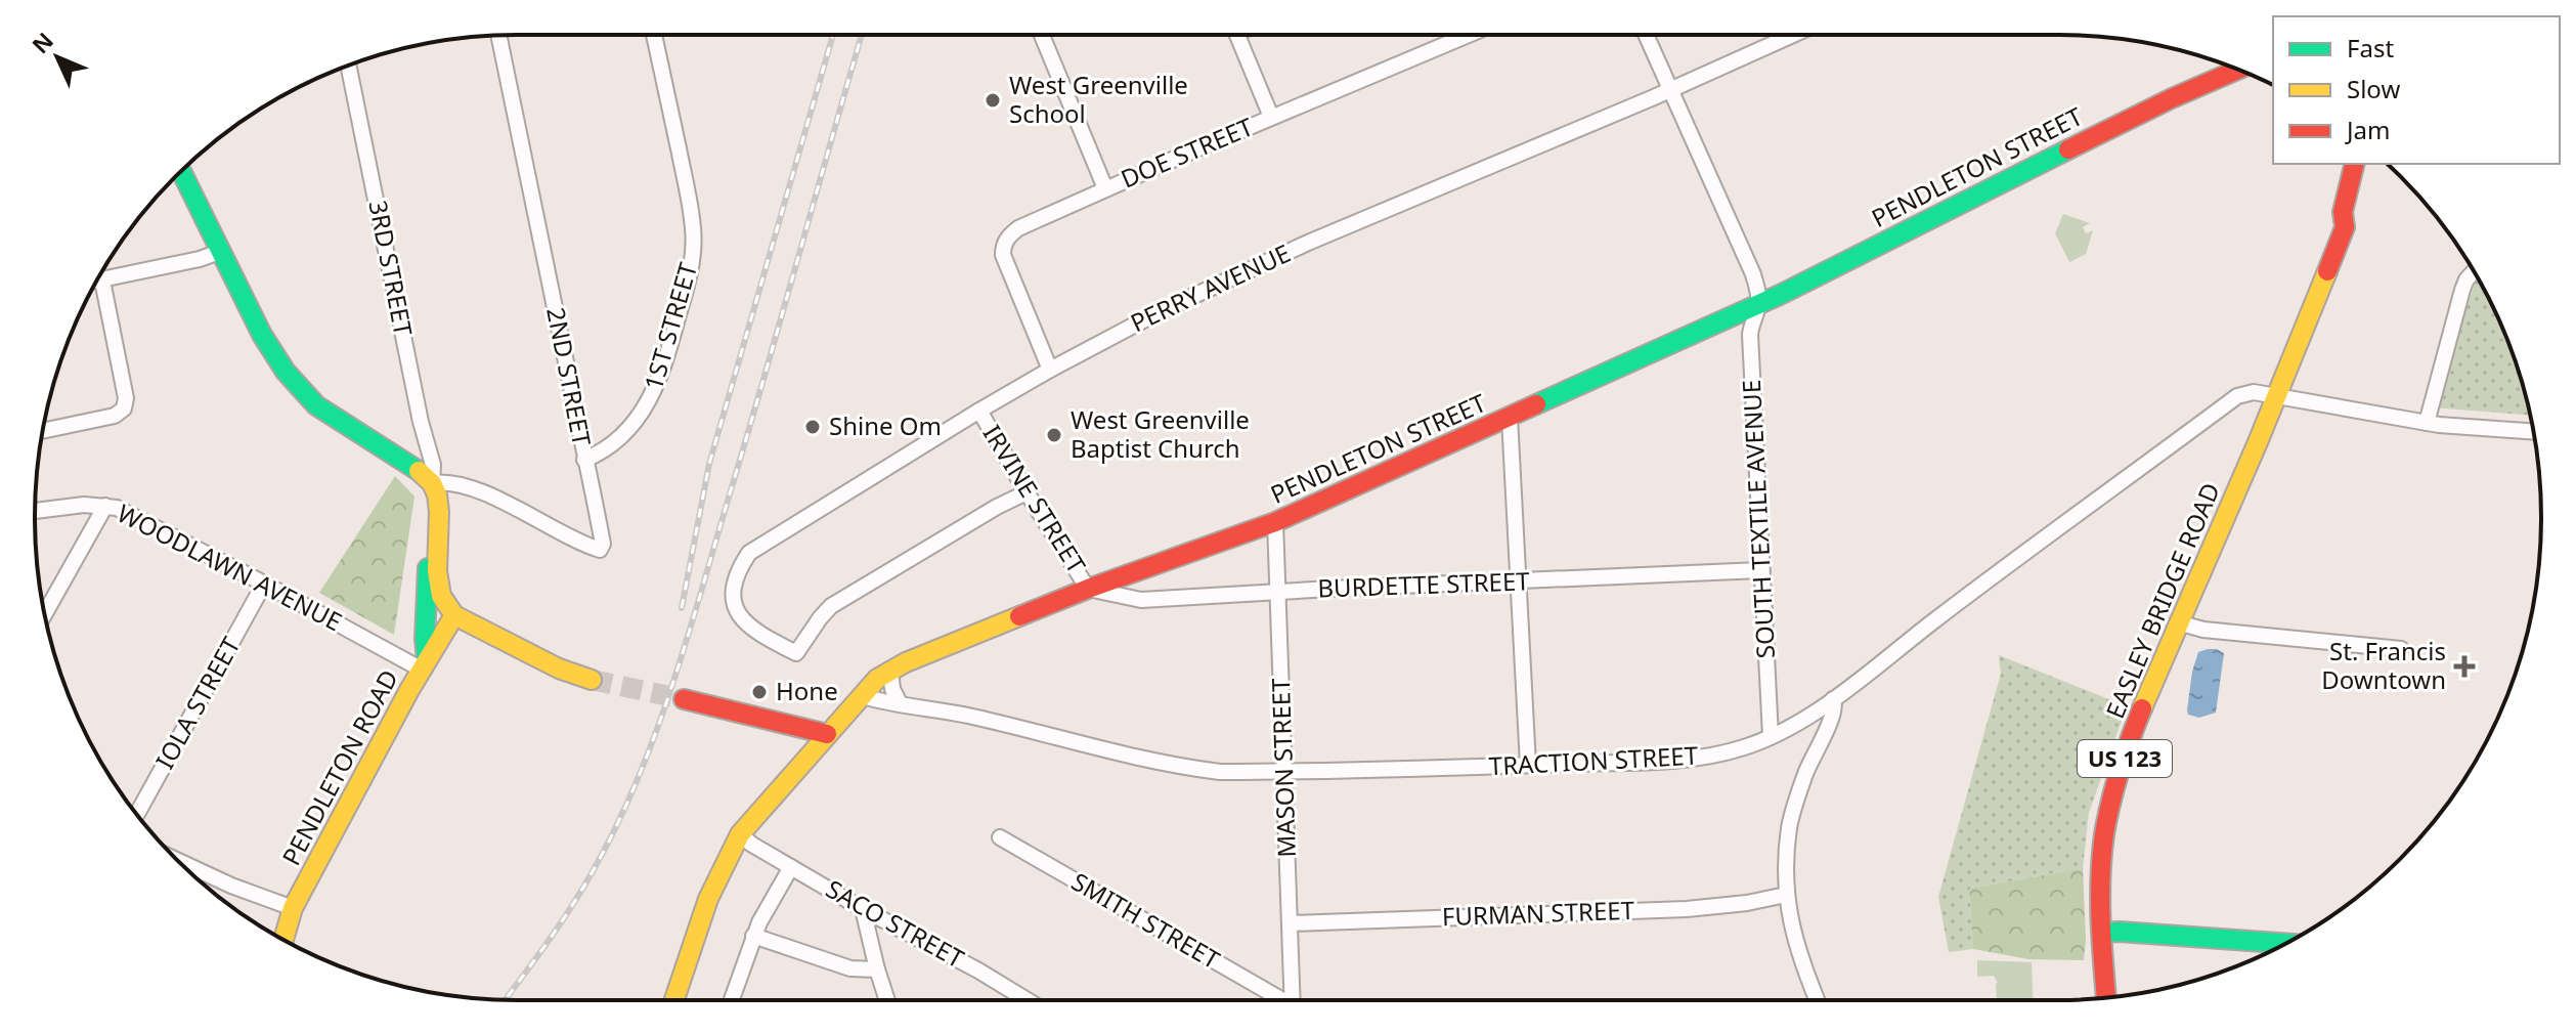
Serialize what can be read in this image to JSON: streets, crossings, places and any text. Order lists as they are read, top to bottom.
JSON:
{
  "streets": {
    "main road": [
      "PENDLETON STREET",
      "EASLEY BRIDGE ROAD",
      "US 123",
      "PENDLETON ROAD"
    ],
    "street": [
      "DOE STREET",
      "3RD STREET",
      "PERRY AVENUE",
      "1ST STREET",
      "2ND STREET",
      "IRVINE STREET",
      "SOUTH TEXTILE AVENUE",
      "WOODLAWN AVENUE",
      "BURDETTE STREET",
      "IOLA STREET",
      "TRACTION STREET",
      "MASON STREET",
      "FURMAN STREET",
      "SMITH STREET",
      "SACO STREET"
    ]
  },
  "crossings": [
    ["DOE STREET", "PERRY AVENUE"],
    ["PENDLETON STREET", "IRVINE STREET"],
    ["PENDLETON STREET", "SOUTH TEXTILE AVENUE"],
    ["PENDLETON STREET", "BURDETTE STREET"],
    ["PENDLETON STREET", "TRACTION STREET"],
    ["PENDLETON STREET", "MASON STREET"],
    ["PENDLETON STREET", "SACO STREET"],
    ["3RD STREET", "2ND STREET"],
    ["PERRY AVENUE", "IRVINE STREET"],
    ["1ST STREET", "2ND STREET"],
    ["IRVINE STREET", "BURDETTE STREET"],
    ["SOUTH TEXTILE AVENUE", "BURDETTE STREET"],
    ["SOUTH TEXTILE AVENUE", "TRACTION STREET"],
    ["WOODLAWN AVENUE", "IOLA STREET"],
    ["WOODLAWN AVENUE", "PENDLETON ROAD"],
    ["BURDETTE STREET", "MASON STREET"],
    ["EASLEY BRIDGE ROAD", "TRACTION STREET"],
    ["TRACTION STREET", "MASON STREET"],
    ["MASON STREET", "FURMAN STREET"]
  ],
  "places": {
    "other": [
      "West Greenville School",
      "Shine Om",
      "West Greenville Baptist Church",
      "Hone"
    ],
    "health": ["St. Francis Downtown"]
  },
  "legend": ["Fast", "Slow", "Jam"],
  "north": "top left"
}
